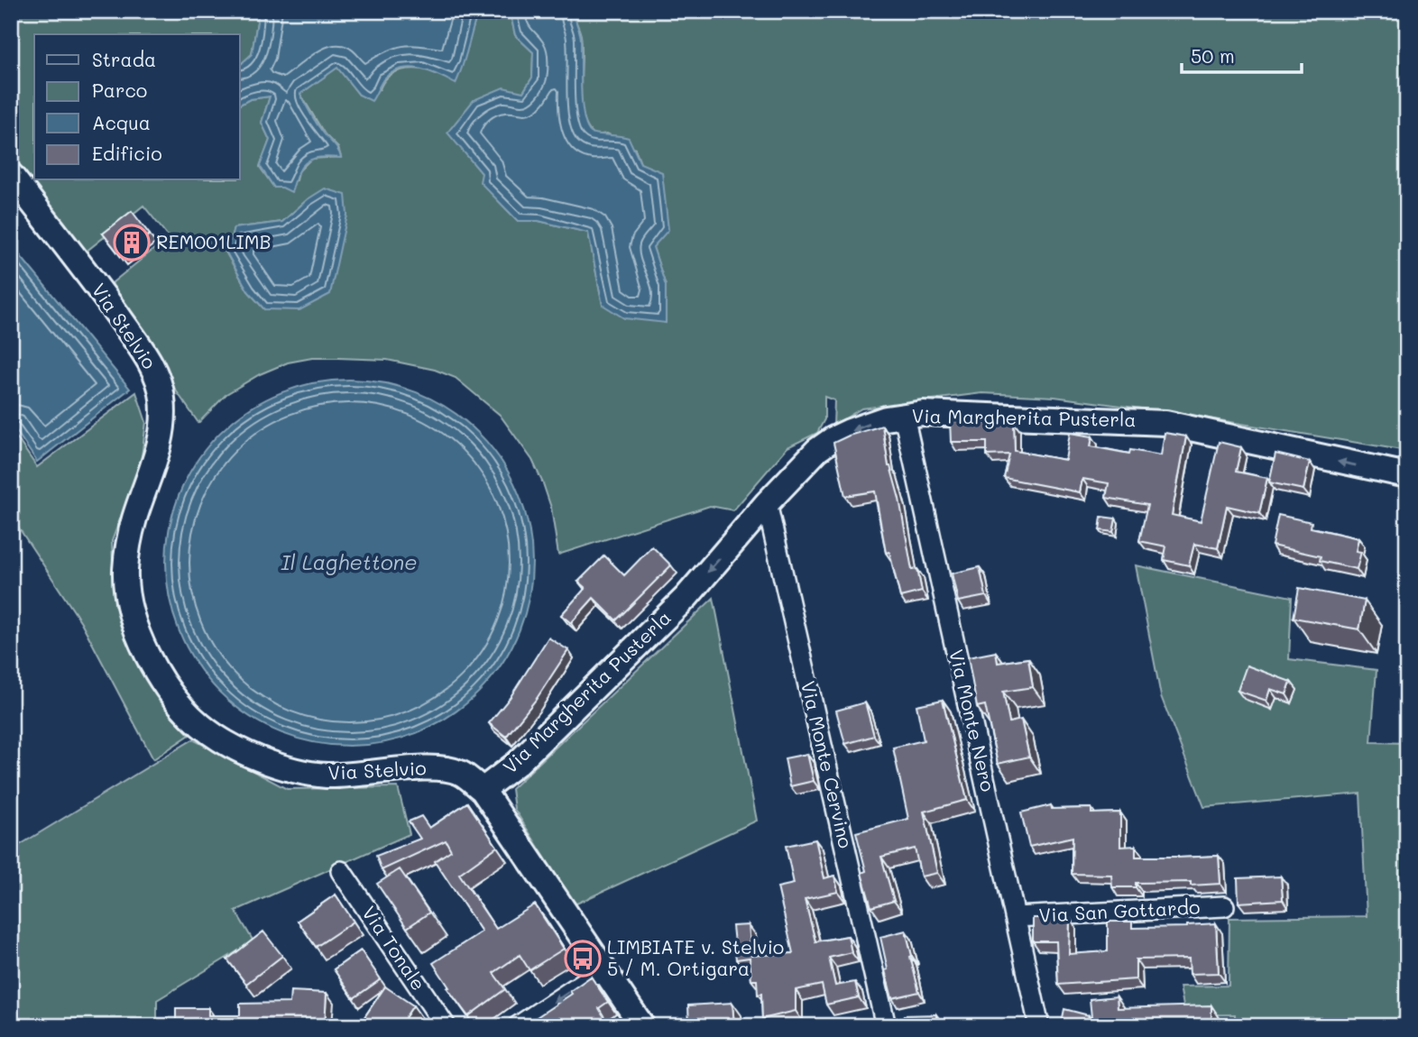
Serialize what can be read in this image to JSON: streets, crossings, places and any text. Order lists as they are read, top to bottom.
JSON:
{
  "streets": {
    "street": [
      "Via Stelvio",
      "Via Margherita Pusterla",
      "Via Monte Nero",
      "Via Monte Cervino",
      "Via San Gottardo",
      "Via Tonale"
    ]
  },
  "crossings": [
    ["Via Stelvio", "Via Margherita Pusterla"],
    ["Via Margherita Pusterla", "Via Monte Nero"],
    ["Via Margherita Pusterla", "Via Monte Cervino"],
    ["Via Monte Nero", "Via San Gottardo"]
  ],
  "one_way": ["Via Margherita Pusterla"],
  "water": ["Il Laghettone"],
  "places": {
    "building": ["REM001LIMB"],
    "bus stop": ["LIMBIATE v. Stelvio 5 / M. Ortigara"]
  },
  "legend": [
    "Strada",
    "Parco",
    "Acqua",
    "Edificio"
  ],
  "scale_bar": "50 m"
}
